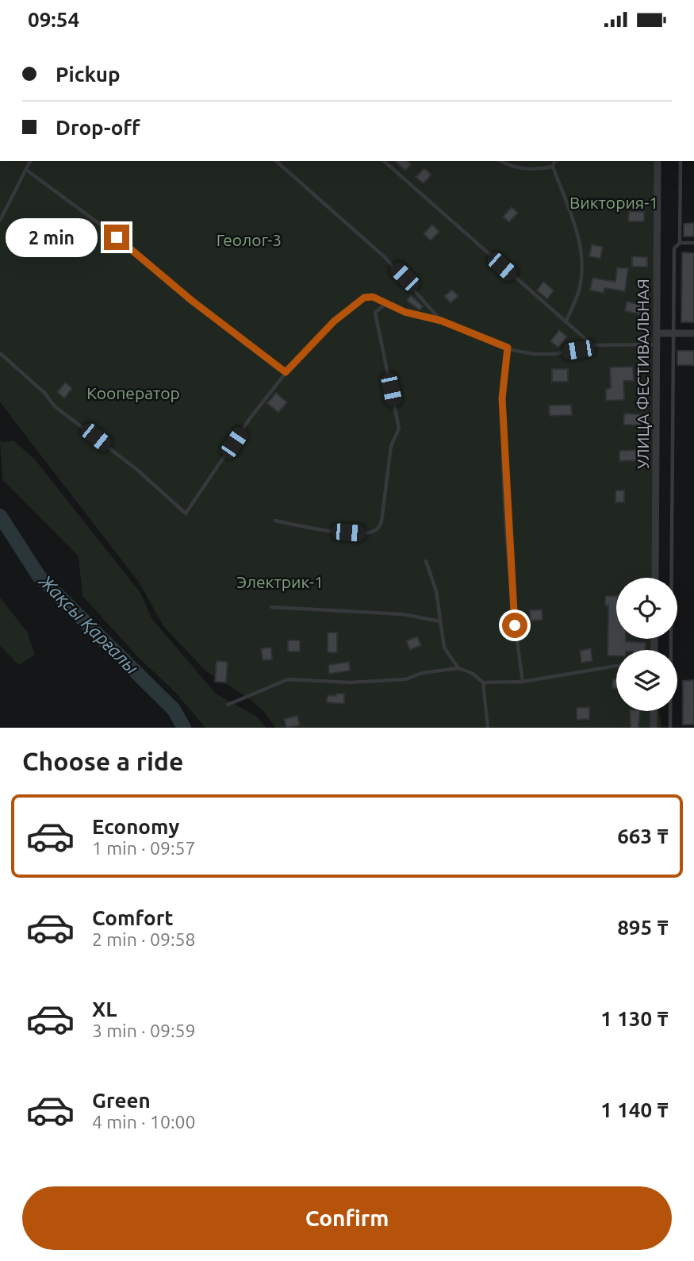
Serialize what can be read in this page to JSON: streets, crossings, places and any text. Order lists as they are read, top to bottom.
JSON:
{
  "streets": {
    "street": ["УЛИЦА ФЕСТИВАЛЬНАЯ"]
  },
  "water": ["Жақсы Қарғалы"],
  "parks": [
    "Виктория-1",
    "Геолог-3",
    "Кооператор",
    "Электрик-1"
  ],
  "page": {
    "status": "09:54",
    "banner": ["Pickup", "Drop-off"],
    "bubble": "2 min",
    "heading": "Choose a ride",
    "list": [
      {
        "name": "Economy",
        "note": "1 min · 09:57",
        "value": "663 ₸"
      },
      {
        "name": "Comfort",
        "note": "2 min · 09:58",
        "value": "895 ₸"
      },
      {
        "name": "XL",
        "note": "3 min · 09:59",
        "value": "1 130 ₸"
      },
      {
        "name": "Green",
        "note": "4 min · 10:00",
        "value": "1 140 ₸"
      }
    ],
    "buttons": "Confirm"
  }
}
